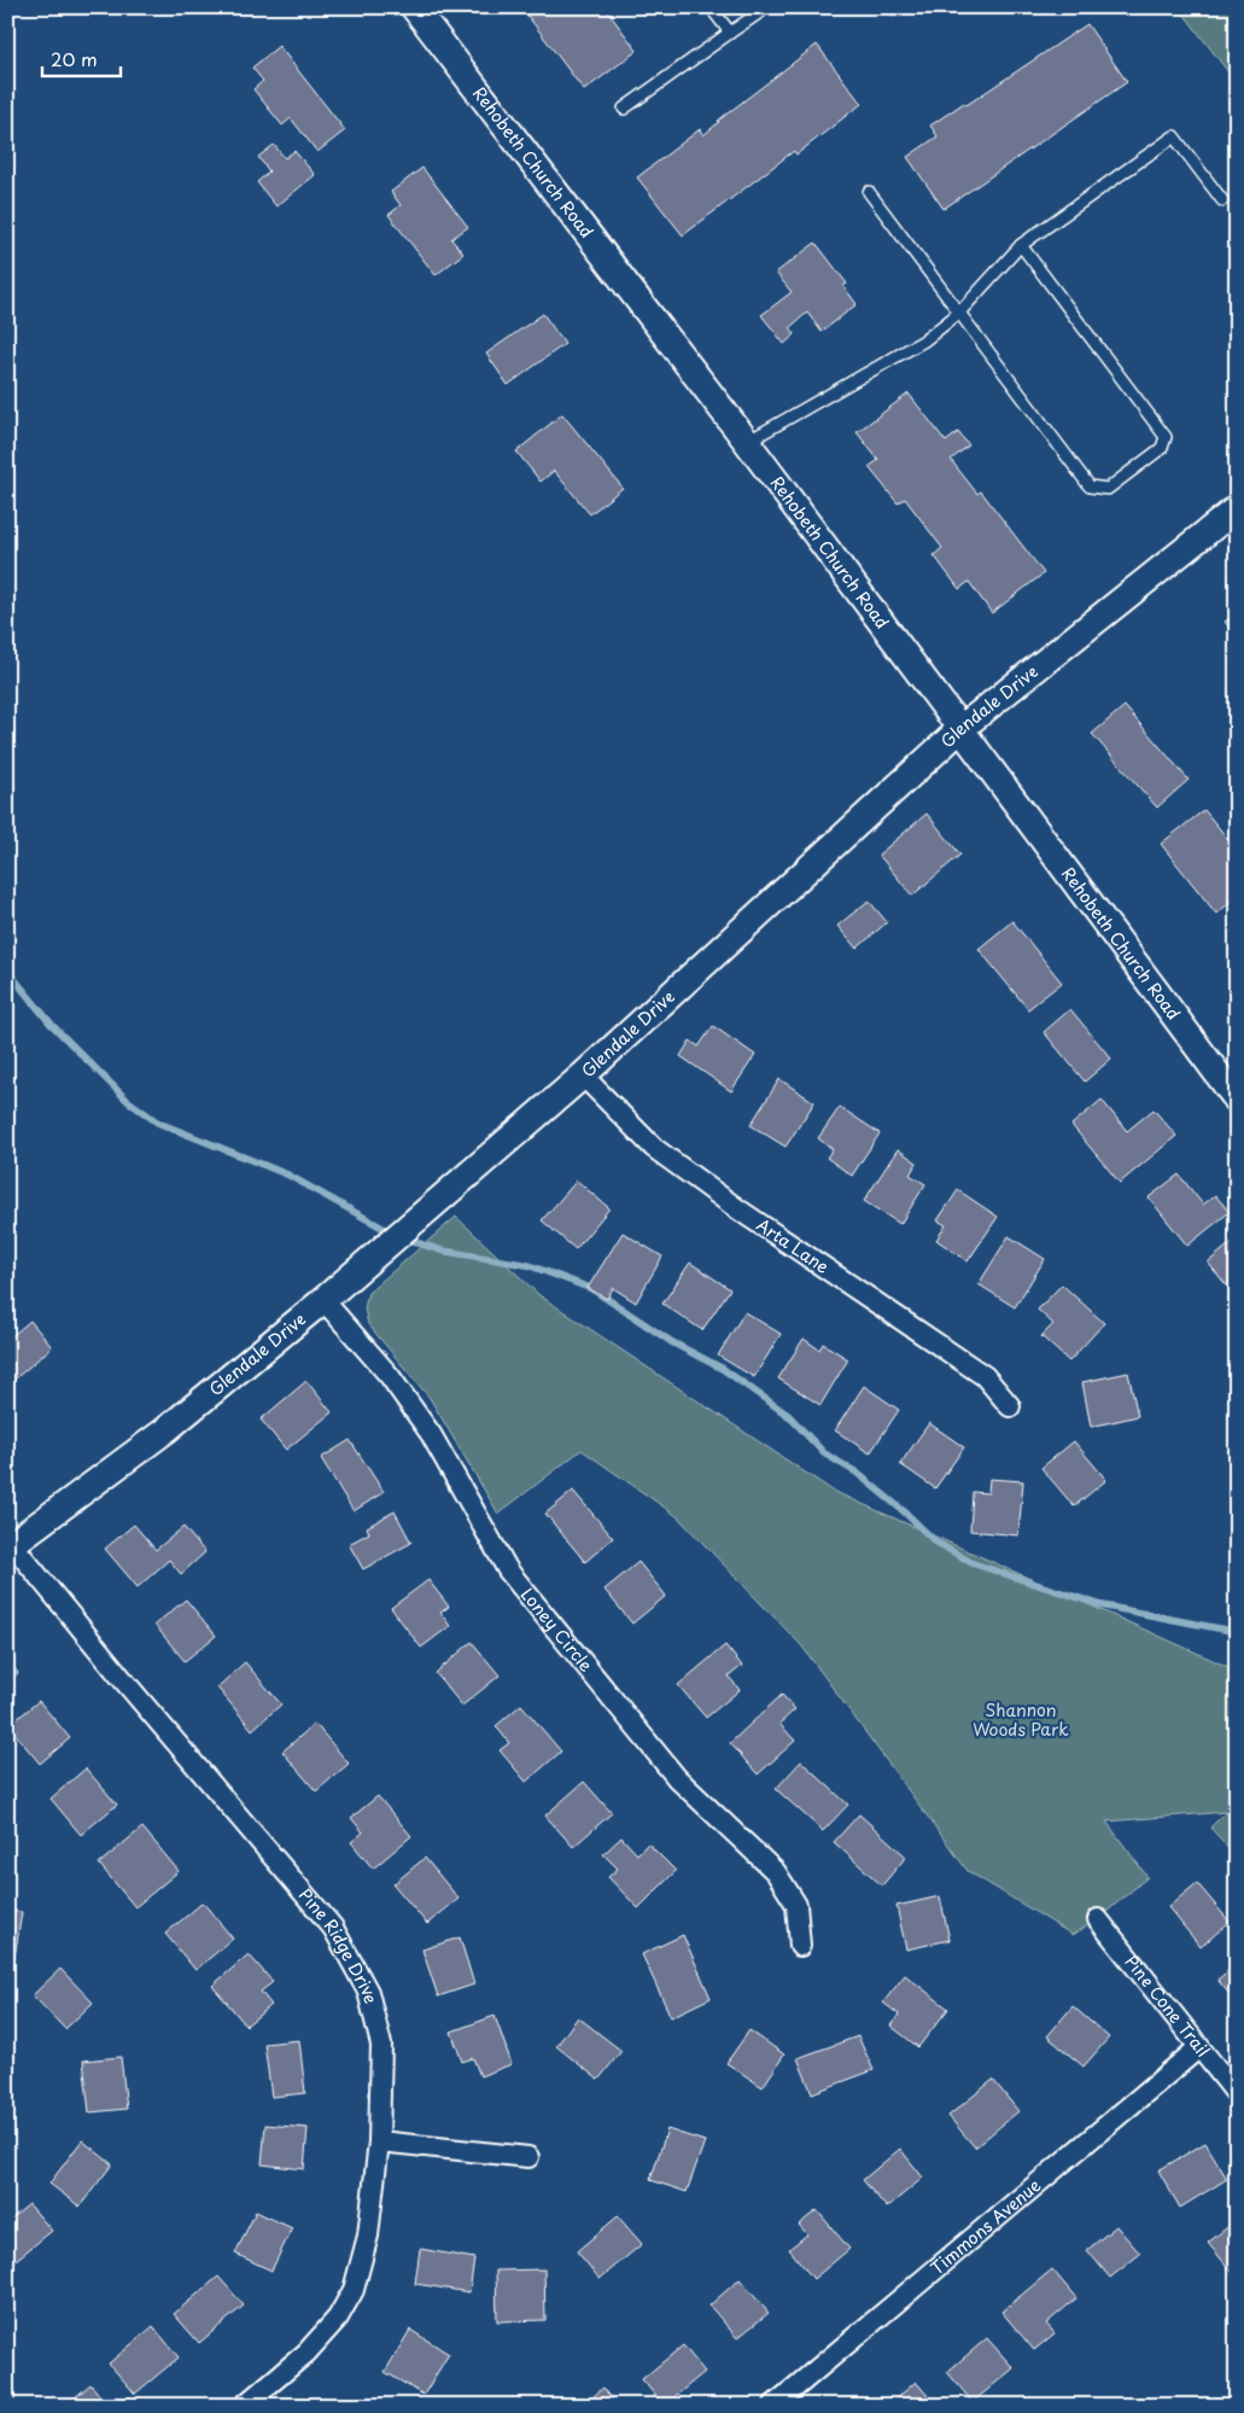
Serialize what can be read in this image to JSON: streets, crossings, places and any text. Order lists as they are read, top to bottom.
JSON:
{
  "streets": {
    "street": [
      "Rehobeth Church Road",
      "Glendale Drive",
      "Arta Lane",
      "Loney Circle",
      "Pine Ridge Drive",
      "Pine Cone Trail",
      "Timmons Avenue"
    ]
  },
  "crossings": [
    ["Rehobeth Church Road", "Glendale Drive"],
    ["Glendale Drive", "Arta Lane"],
    ["Glendale Drive", "Loney Circle"],
    ["Glendale Drive", "Pine Ridge Drive"],
    ["Pine Cone Trail", "Timmons Avenue"]
  ],
  "parks": ["Shannon Woods Park"],
  "scale_bar": "20 m"
}
